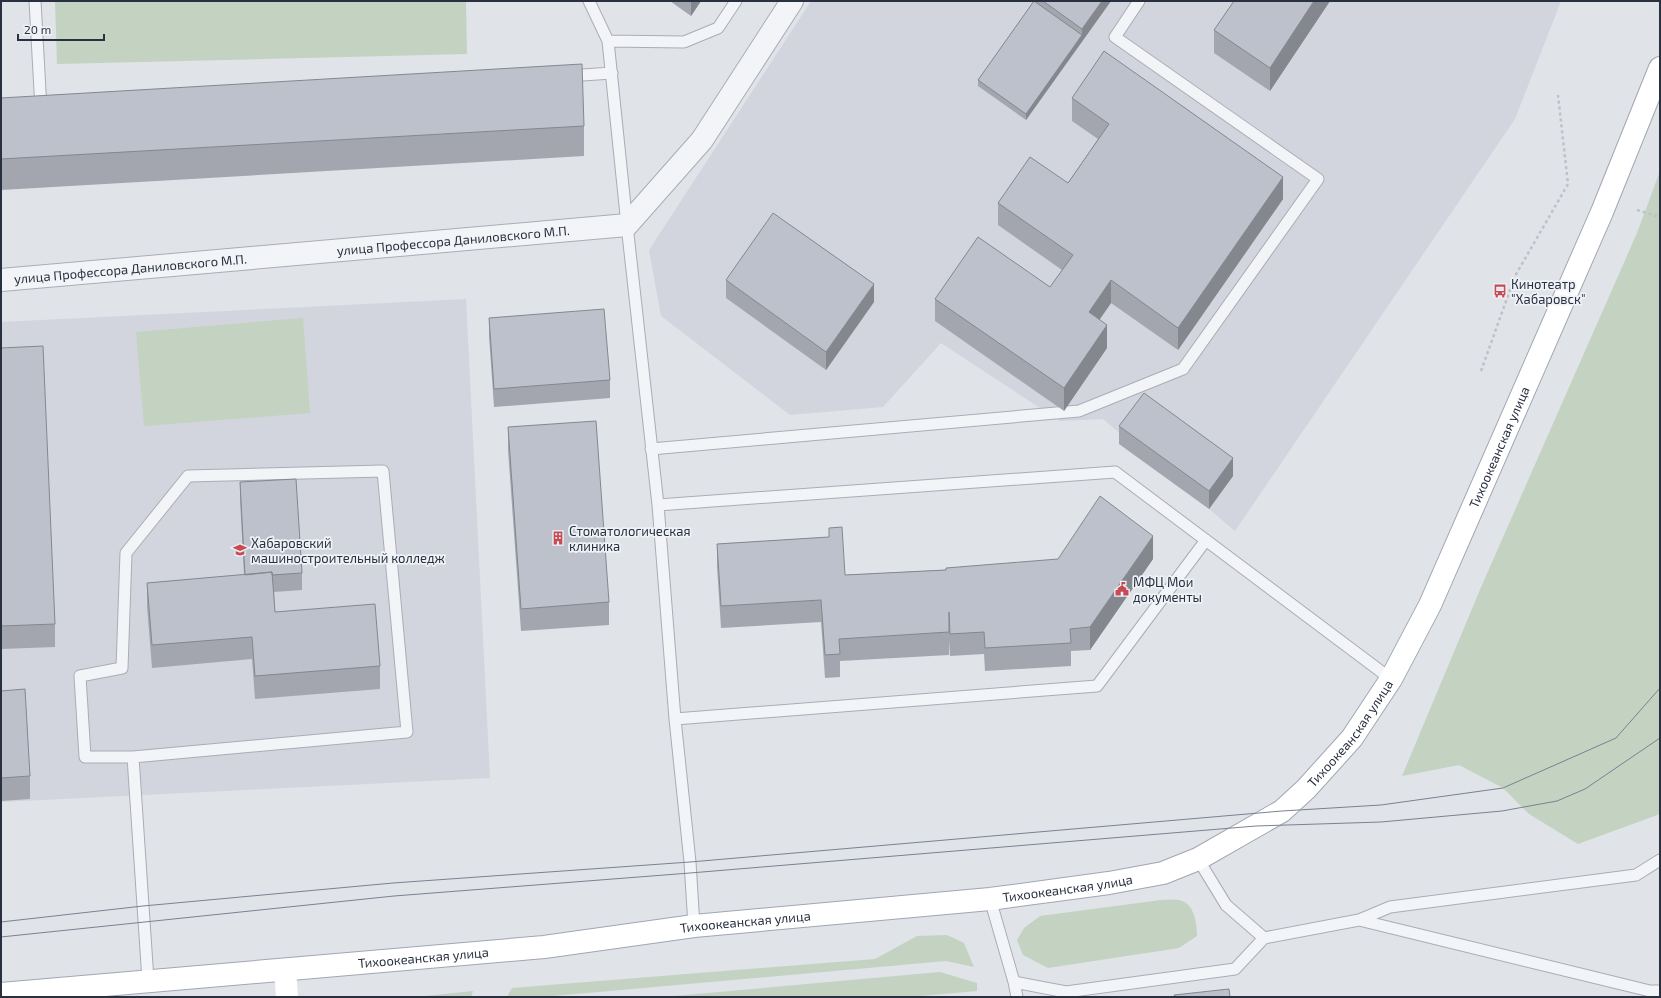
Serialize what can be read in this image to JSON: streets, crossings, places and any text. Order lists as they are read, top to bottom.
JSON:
{
  "streets": {
    "main road": ["Тихоокеанская улица"],
    "street": ["улица Профессора Даниловского М.П."]
  },
  "places": {
    "bus stop": ["Кинотеатр \"Хабаровск\""],
    "building": ["Стоматологическая клиника"],
    "school or university": ["Хабаровский машиностроительный колледж"],
    "public building": ["МФЦ Мои документы"]
  },
  "scale_bar": "20 m"
}
